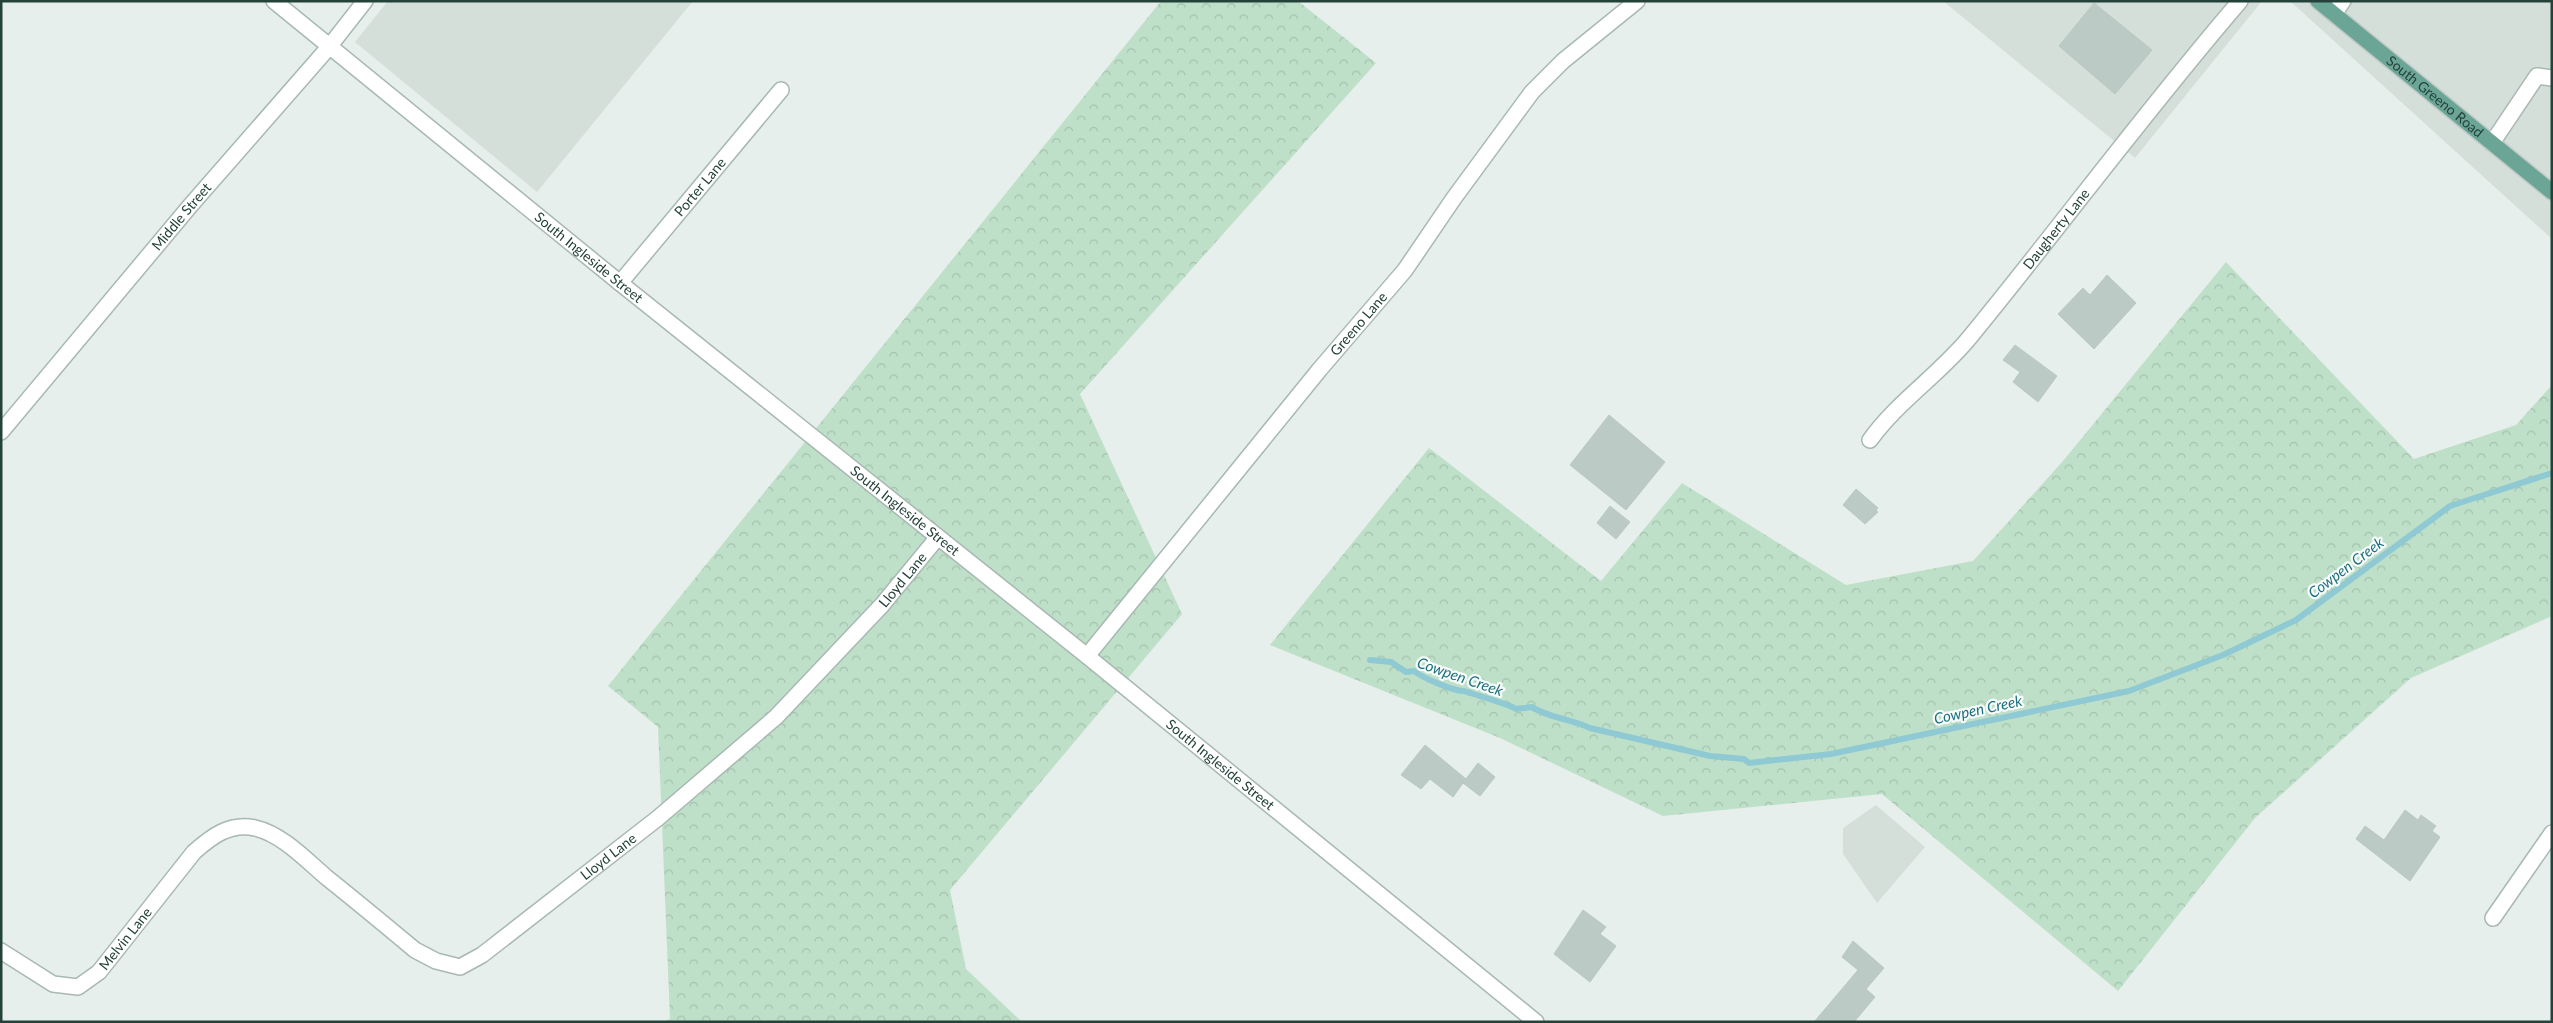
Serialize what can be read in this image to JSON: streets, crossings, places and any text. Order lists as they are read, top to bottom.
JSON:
{
  "streets": {
    "main road": ["South Greeno Road"],
    "street": [
      "Porter Lane",
      "Middle Street",
      "Daugherty Lane",
      "South Ingleside Street",
      "Greeno Lane",
      "Lloyd Lane",
      "Melvin Lane"
    ]
  },
  "crossings": [
    ["Porter Lane", "South Ingleside Street"],
    ["Middle Street", "South Ingleside Street"],
    ["South Ingleside Street", "Greeno Lane"],
    ["South Ingleside Street", "Lloyd Lane"],
    ["Lloyd Lane", "Melvin Lane"]
  ],
  "water": ["Cowpen Creek"]
}
